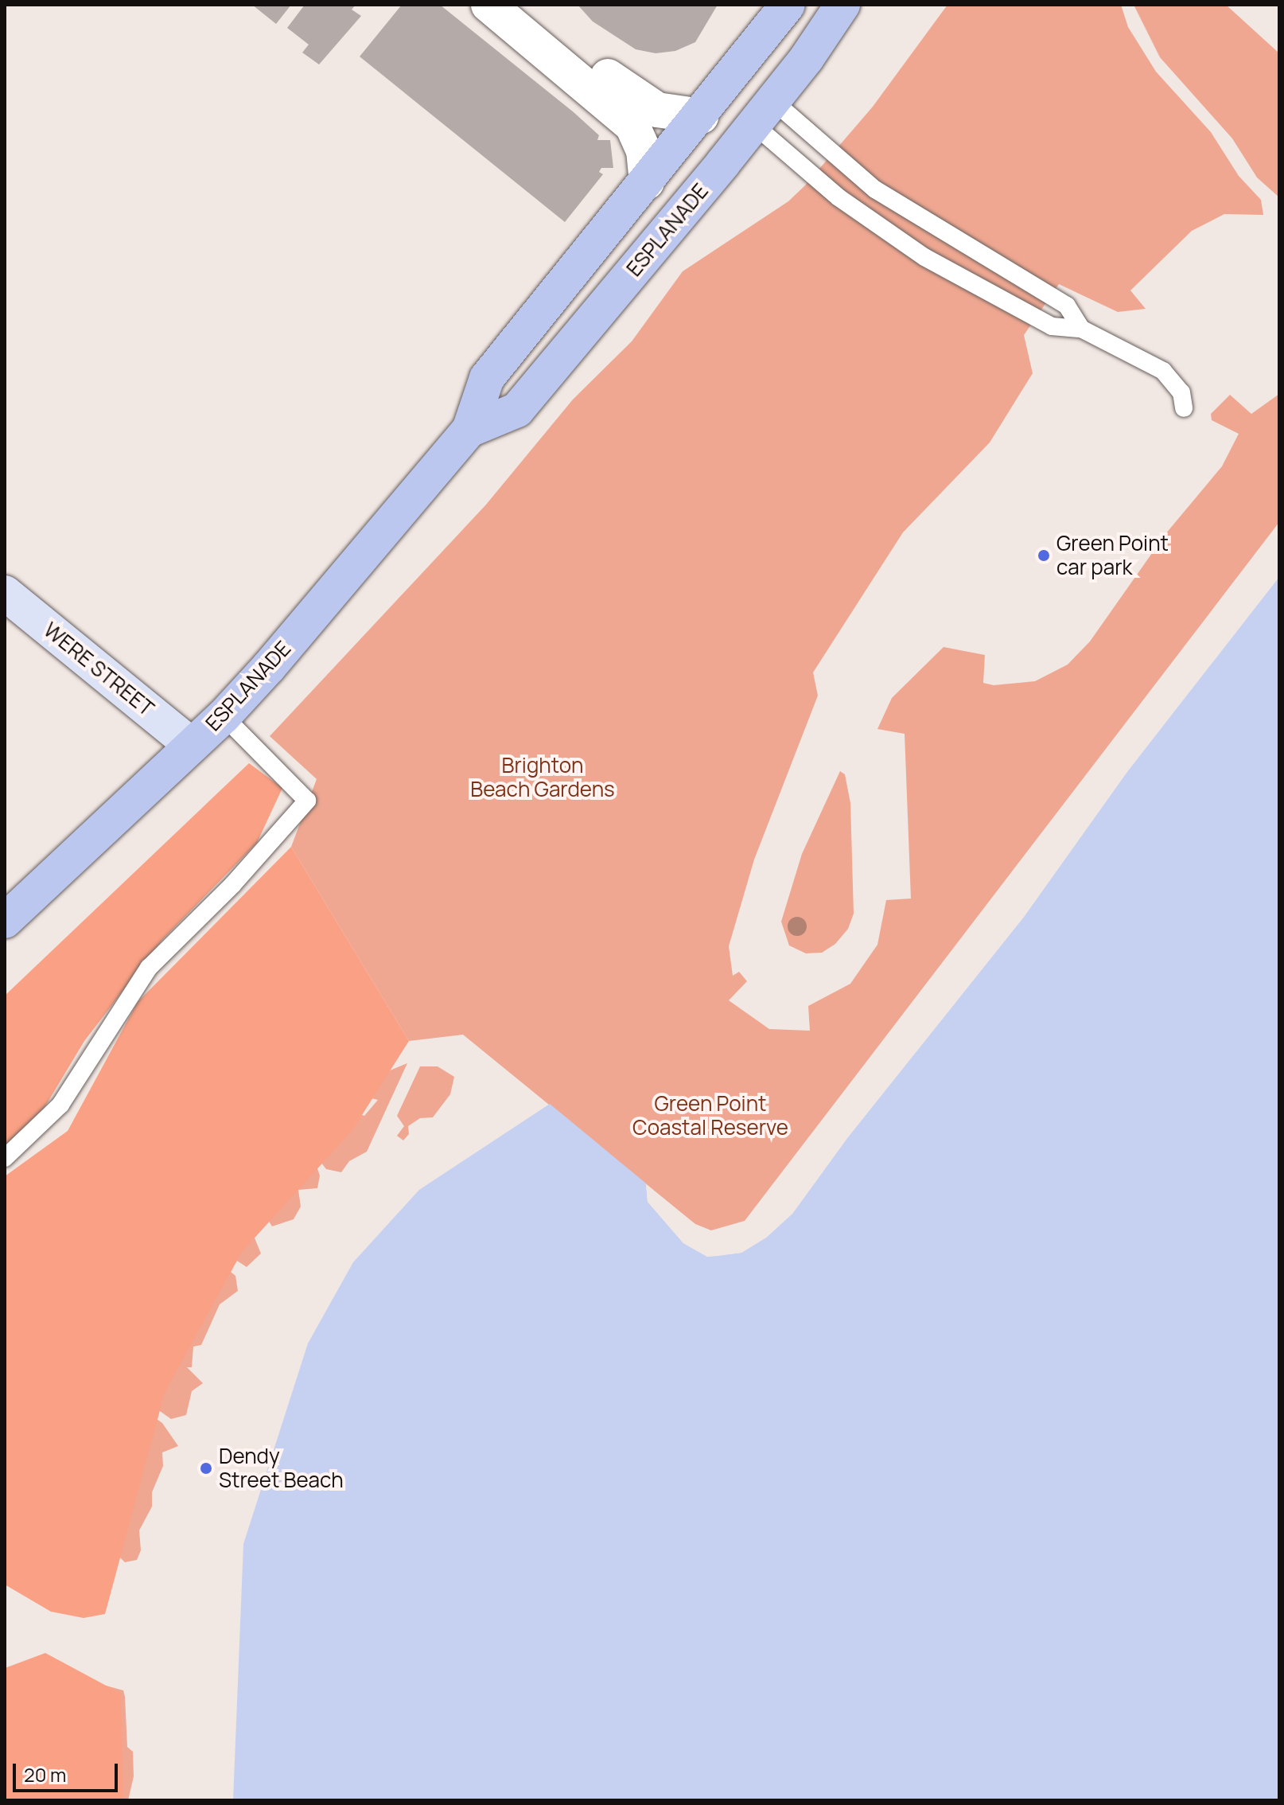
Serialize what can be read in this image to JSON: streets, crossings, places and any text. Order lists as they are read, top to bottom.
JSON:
{
  "streets": {
    "main road": ["ESPLANADE"],
    "street": ["WERE STREET"]
  },
  "crossings": [
    ["ESPLANADE", "WERE STREET"]
  ],
  "parks": ["Brighton Beach Gardens", "Green Point Coastal Reserve"],
  "places": ["Green Point car park", "Dendy Street Beach"],
  "scale_bar": "20 m"
}
